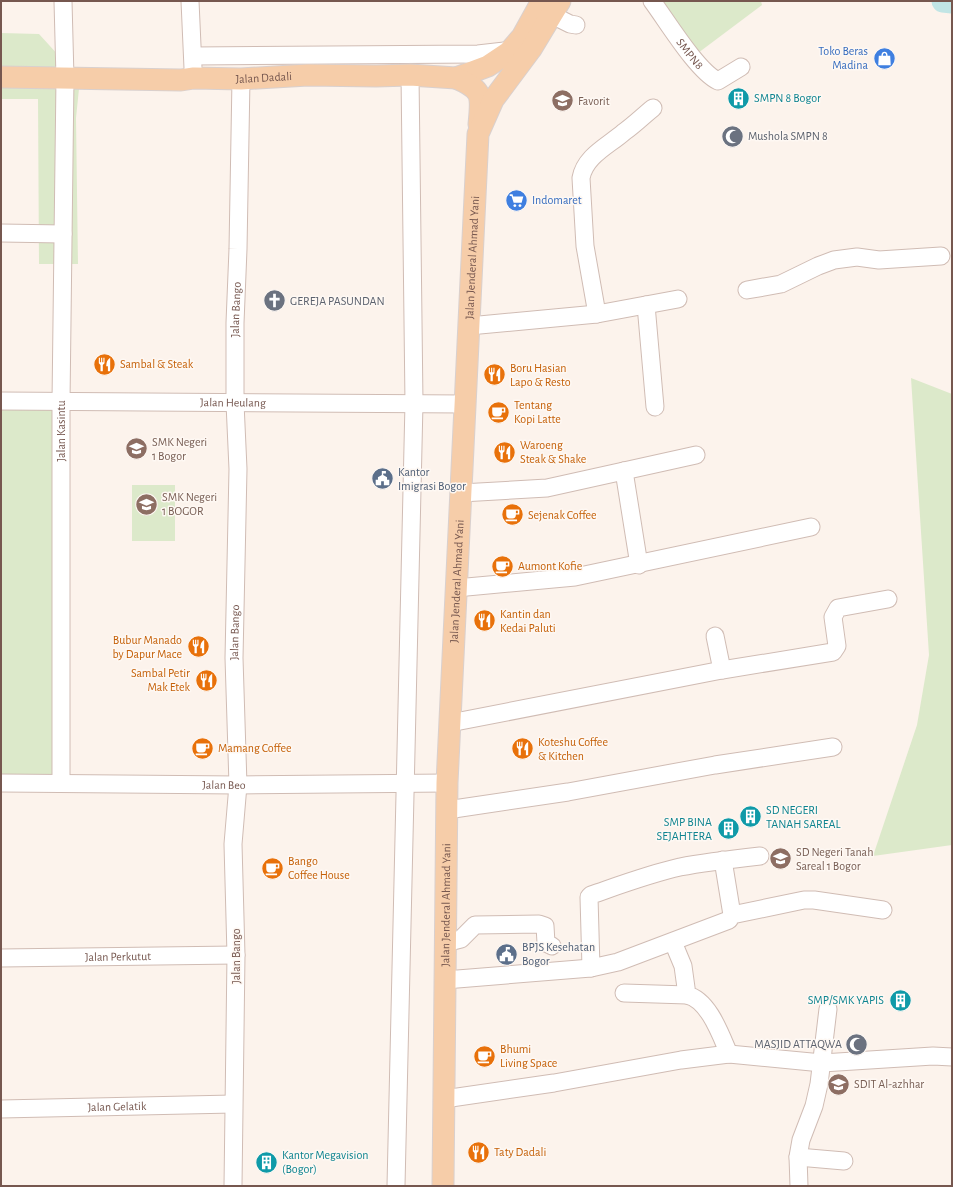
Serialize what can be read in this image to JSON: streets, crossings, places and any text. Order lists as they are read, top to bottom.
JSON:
{
  "streets": {
    "main road": ["Jalan Dadali", "Jalan Jenderal Ahmad Yani"],
    "street": [
      "SMPN8",
      "Jalan Bango",
      "Jalan Heulang",
      "Jalan Kasintu",
      "Jalan Beo",
      "Jalan Perkutut",
      "Jalan Gelatik"
    ]
  },
  "crossings": [
    ["Jalan Dadali", "Jalan Bango"],
    ["Jalan Dadali", "Jalan Kasintu"],
    ["Jalan Jenderal Ahmad Yani", "Jalan Heulang"],
    ["Jalan Jenderal Ahmad Yani", "Jalan Beo"],
    ["Jalan Bango", "Jalan Heulang"],
    ["Jalan Bango", "Jalan Beo"],
    ["Jalan Bango", "Jalan Perkutut"],
    ["Jalan Bango", "Jalan Gelatik"],
    ["Jalan Heulang", "Jalan Kasintu"],
    ["Jalan Kasintu", "Jalan Beo"]
  ],
  "places": {
    "shop": ["Toko Beras Madina"],
    "building": [
      "SMPN 8 Bogor",
      "SD NEGERI TANAH SAREAL",
      "SMP BINA SEJAHTERA",
      "SMP/SMK YAPIS",
      "Kantor Megavision (Bogor)"
    ],
    "school or university": [
      "Favorit",
      "SMK Negeri 1 Bogor",
      "SMK Negeri 1 BOGOR",
      "SD Negeri Tanah Sareal 1 Bogor",
      "SDIT Al-azhhar"
    ],
    "mosque": ["Mushola SMPN 8", "MASJID ATTAQWA"],
    "supermarket": ["Indomaret"],
    "church": ["GEREJA PASUNDAN"],
    "restaurant": [
      "Sambal & Steak",
      "Boru Hasian Lapo & Resto",
      "Waroeng Steak & Shake",
      "Kantin dan Kedai Paluti",
      "Bubur Manado by Dapur Mace",
      "Sambal Petir Mak Etek",
      "Koteshu Coffee & Kitchen",
      "Taty Dadali"
    ],
    "cafe": [
      "Tentang Kopi Latte",
      "Sejenak Coffee",
      "Aumont Kofie",
      "Mamang Coffee",
      "Bango Coffee House",
      "Bhumi Living Space"
    ],
    "public building": ["Kantor Imigrasi Bogor", "BPJS Kesehatan Bogor"]
  }
}
